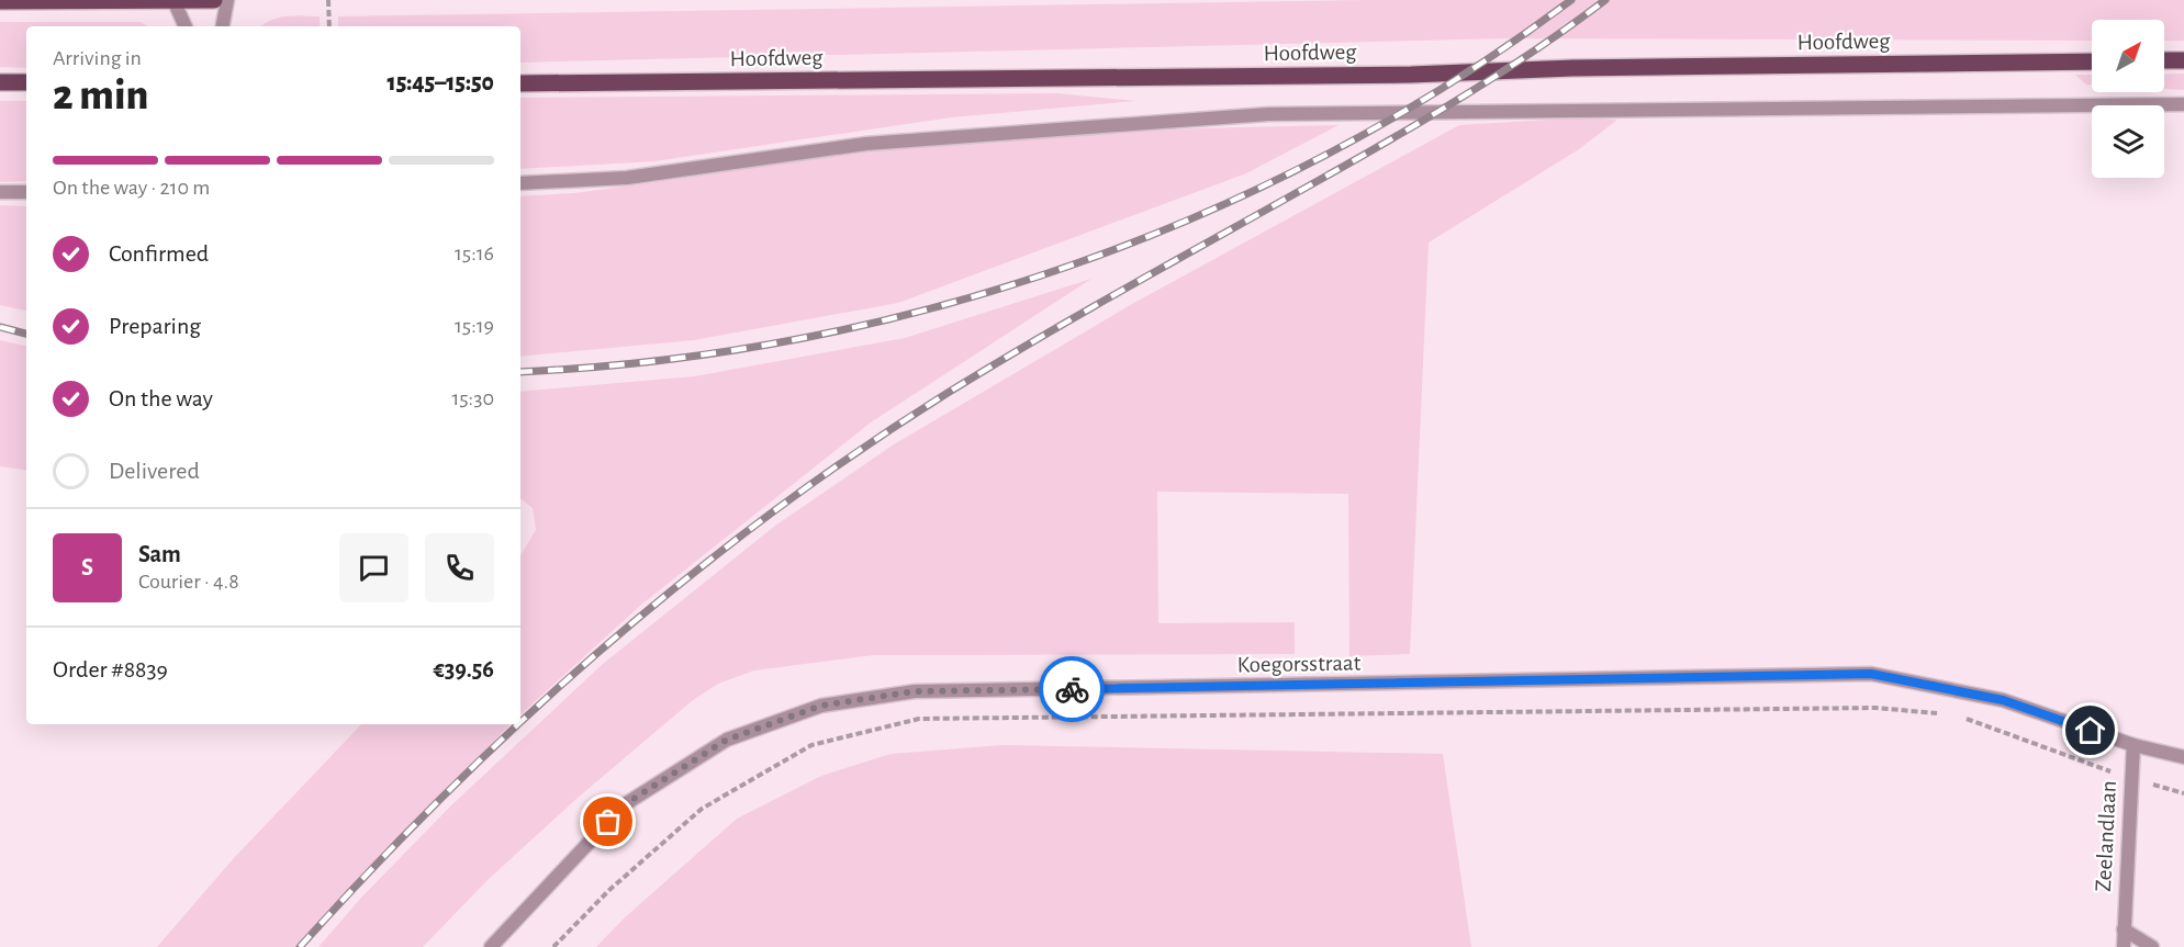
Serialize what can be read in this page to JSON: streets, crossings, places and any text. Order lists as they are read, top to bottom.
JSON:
{
  "streets": {
    "main road": ["Hoofdweg"],
    "street": ["Koegorsstraat", "Zeelandlaan"]
  },
  "crossings": [
    ["Koegorsstraat", "Zeelandlaan"]
  ],
  "north": "top right",
  "page": {
    "heading": ["2 min", "Arriving in", "15:45–15:50"],
    "panel": [
      "Sam",
      "Courier · 4.8",
      "Order #8839",
      "€39.56"
    ],
    "bar": "On the way · 210 m",
    "list": [
      ["Confirmed", "15:16"],
      ["Preparing", "15:19"],
      ["On the way", "15:30"],
      "Delivered"
    ],
    "round": "S"
  }
}
